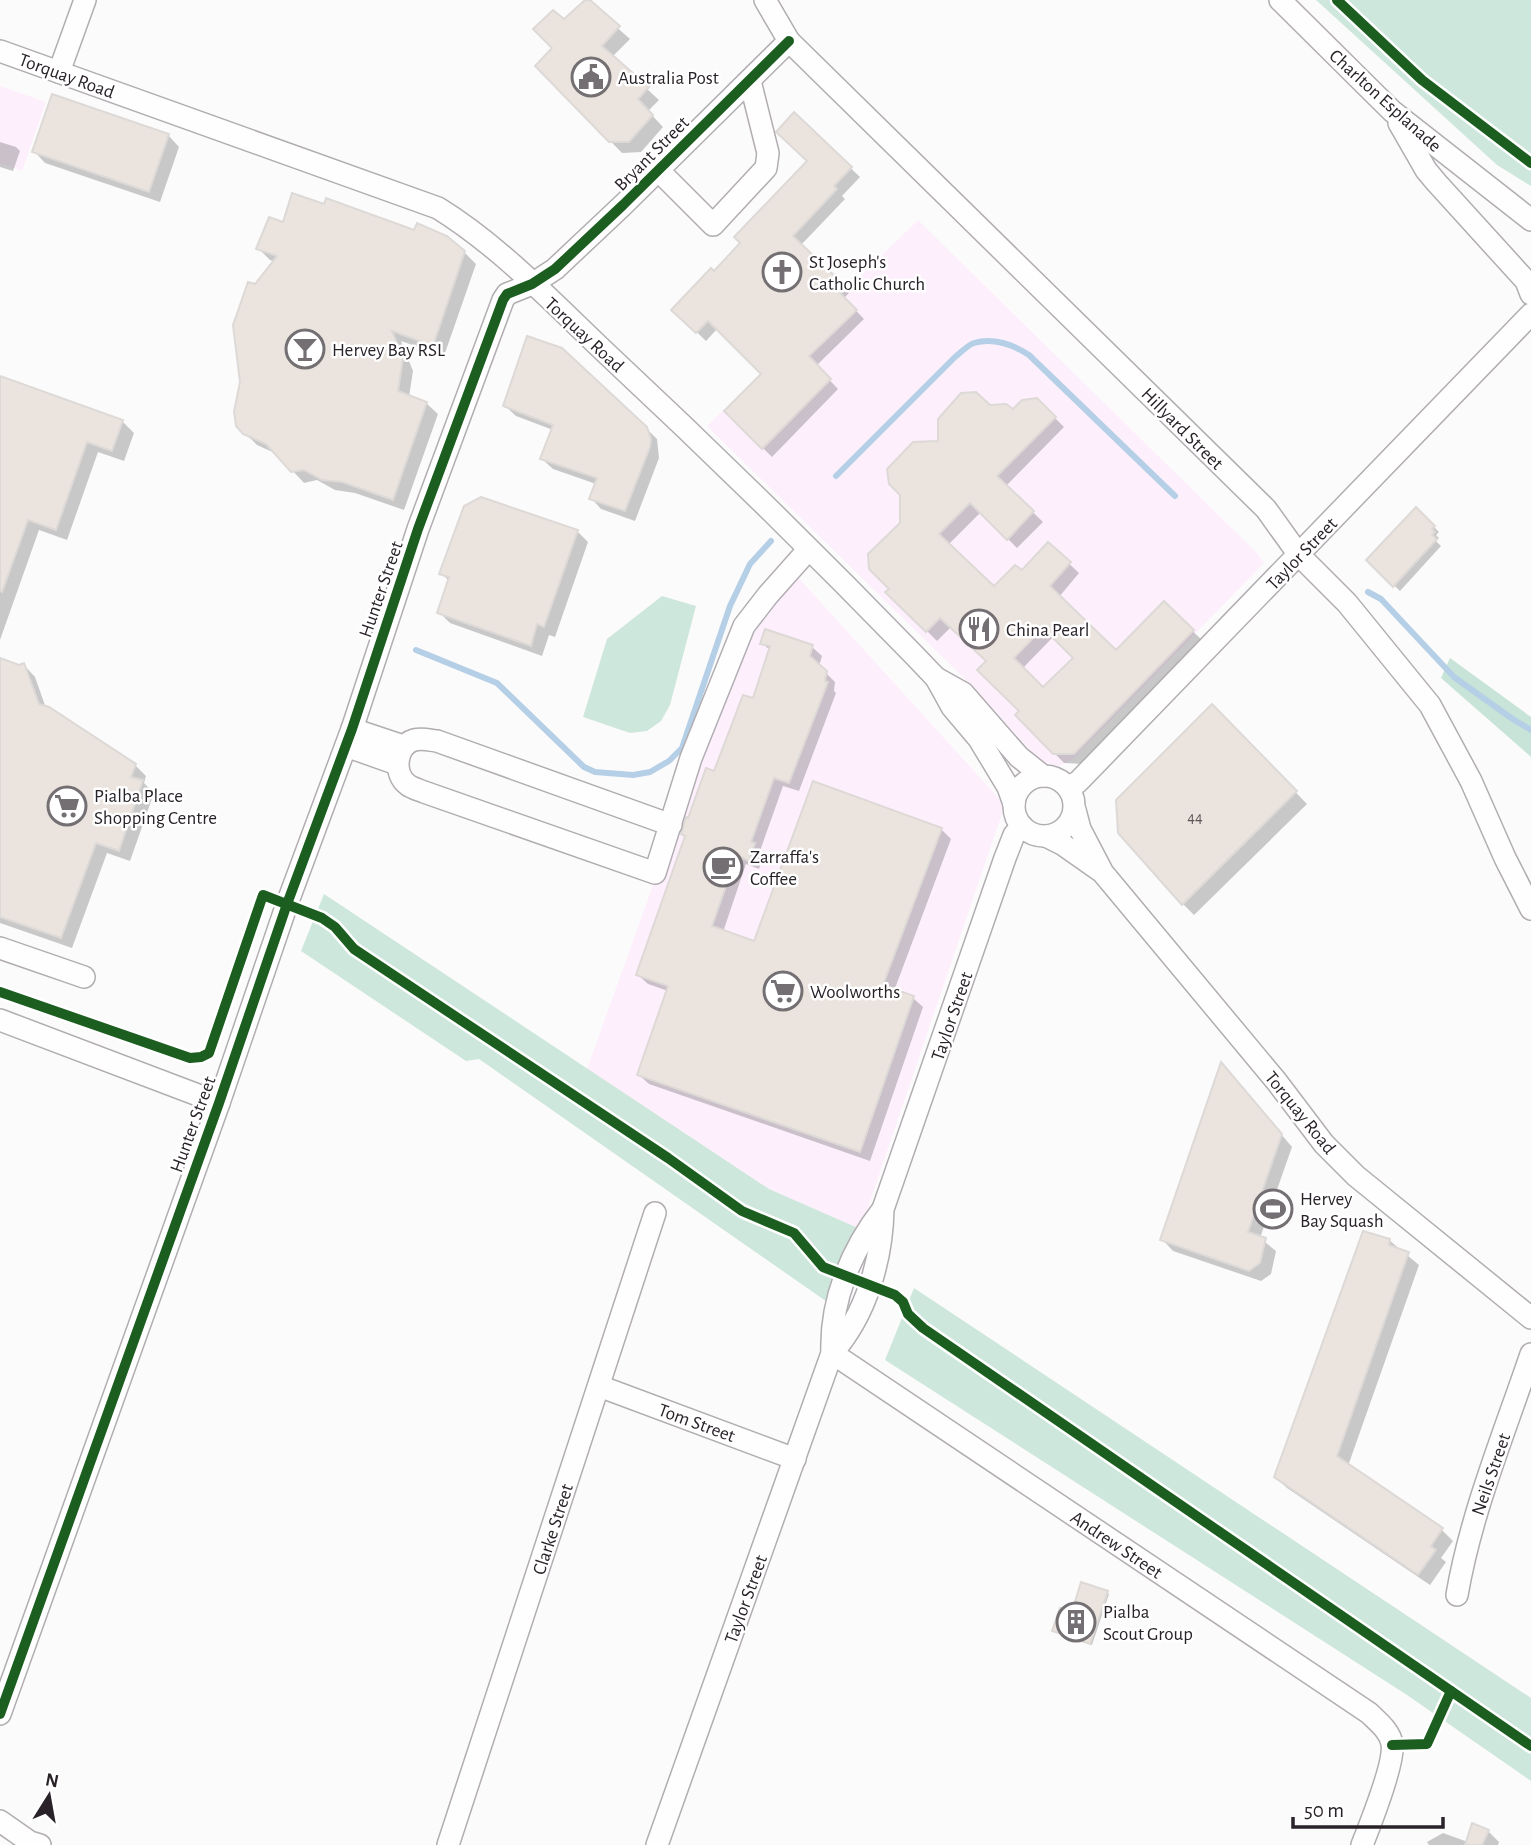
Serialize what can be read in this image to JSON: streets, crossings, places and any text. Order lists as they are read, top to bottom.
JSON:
{
  "streets": {
    "street": [
      "Torquay Road",
      "Charlton Esplanade",
      "Bryant Street",
      "Hillyard Street",
      "Taylor Street",
      "Hunter Street",
      "Tom Street",
      "Neils Street",
      "Clarke Street",
      "Andrew Street"
    ]
  },
  "crossings": [
    ["Torquay Road", "Bryant Street"],
    ["Torquay Road", "Taylor Street"],
    ["Torquay Road", "Hunter Street"],
    ["Bryant Street", "Hillyard Street"],
    ["Bryant Street", "Hunter Street"],
    ["Hillyard Street", "Taylor Street"],
    ["Taylor Street", "Tom Street"],
    ["Taylor Street", "Andrew Street"],
    ["Tom Street", "Clarke Street"]
  ],
  "places": {
    "public building": ["Australia Post"],
    "church": ["St Joseph's Catholic Church"],
    "bar": ["Hervey Bay RSL"],
    "restaurant": ["China Pearl"],
    "supermarket": ["Pialba Place Shopping Centre", "Woolworths"],
    "cafe": ["Zarraffa's Coffee"],
    "sports": ["Hervey Bay Squash"],
    "building": ["Pialba Scout Group"]
  },
  "house_numbers": ["44"],
  "scale_bar": "50 m",
  "north": "top"
}
